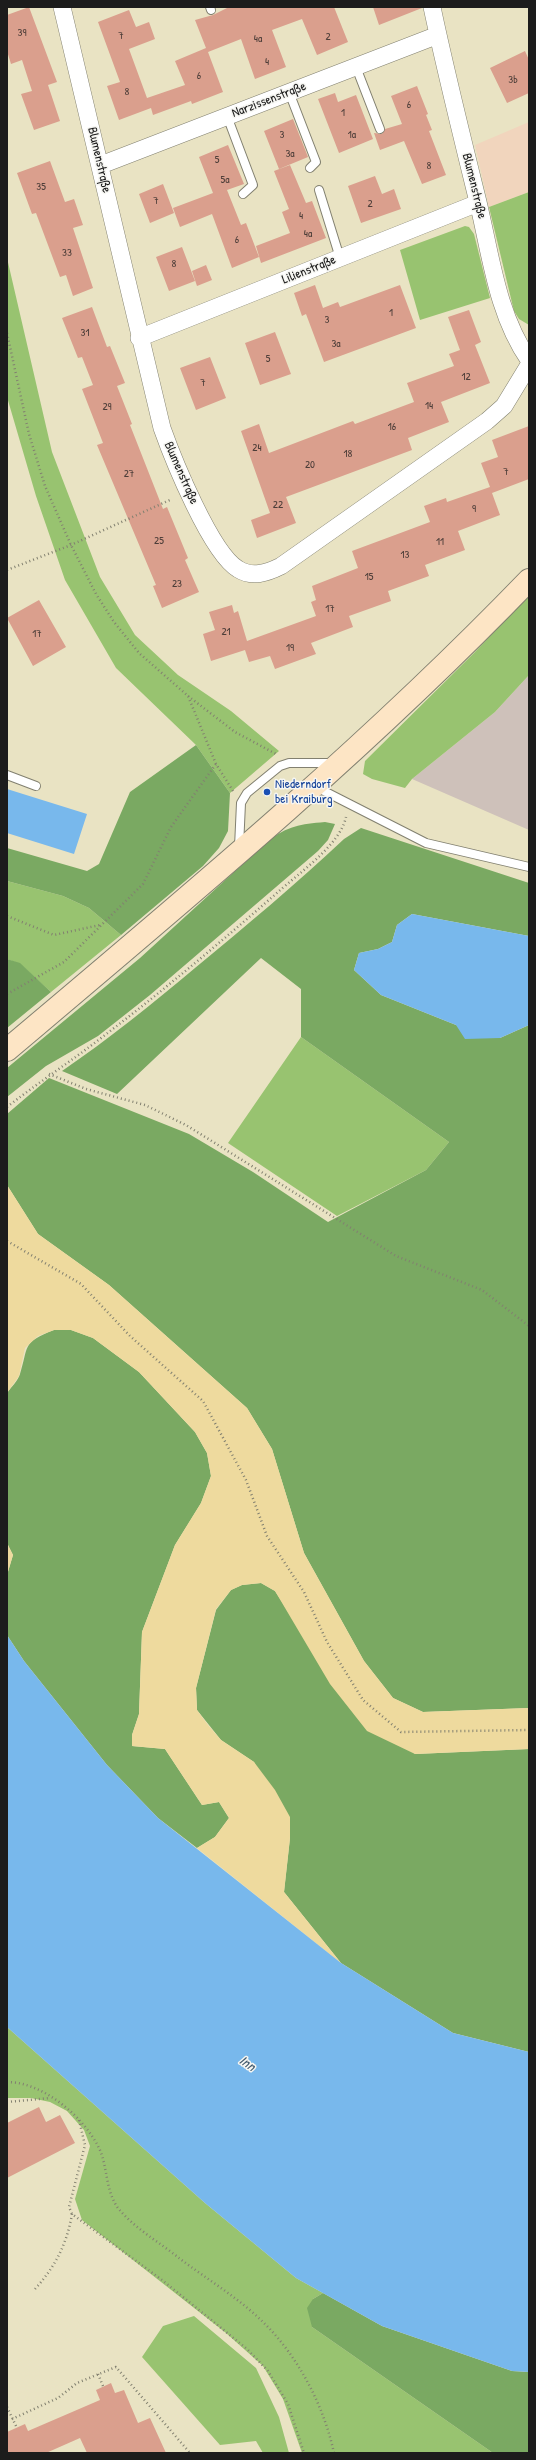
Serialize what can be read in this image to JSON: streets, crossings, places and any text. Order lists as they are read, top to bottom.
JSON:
{
  "streets": {
    "street": ["Narzissenstraße", "Blumenstraße", "Lilienstraße"]
  },
  "crossings": [
    ["Narzissenstraße", "Blumenstraße"],
    ["Blumenstraße", "Lilienstraße"]
  ],
  "water": ["Inn"],
  "places": ["Niederndorf bei Kraiburg"],
  "house_numbers": [
    "39",
    "7",
    "2",
    "4a",
    "4",
    "6",
    "3b",
    "8",
    "6",
    "1",
    "3",
    "1a",
    "3a",
    "5",
    "8",
    "5a",
    "35",
    "7",
    "2",
    "4",
    "4a",
    "6",
    "33",
    "8",
    "1",
    "3",
    "31",
    "3a",
    "5",
    "12",
    "7",
    "14",
    "29",
    "16",
    "24",
    "18",
    "20",
    "7",
    "27",
    "22",
    "9",
    "25",
    "11",
    "13",
    "15",
    "23",
    "17",
    "21",
    "17",
    "19"
  ]
}
